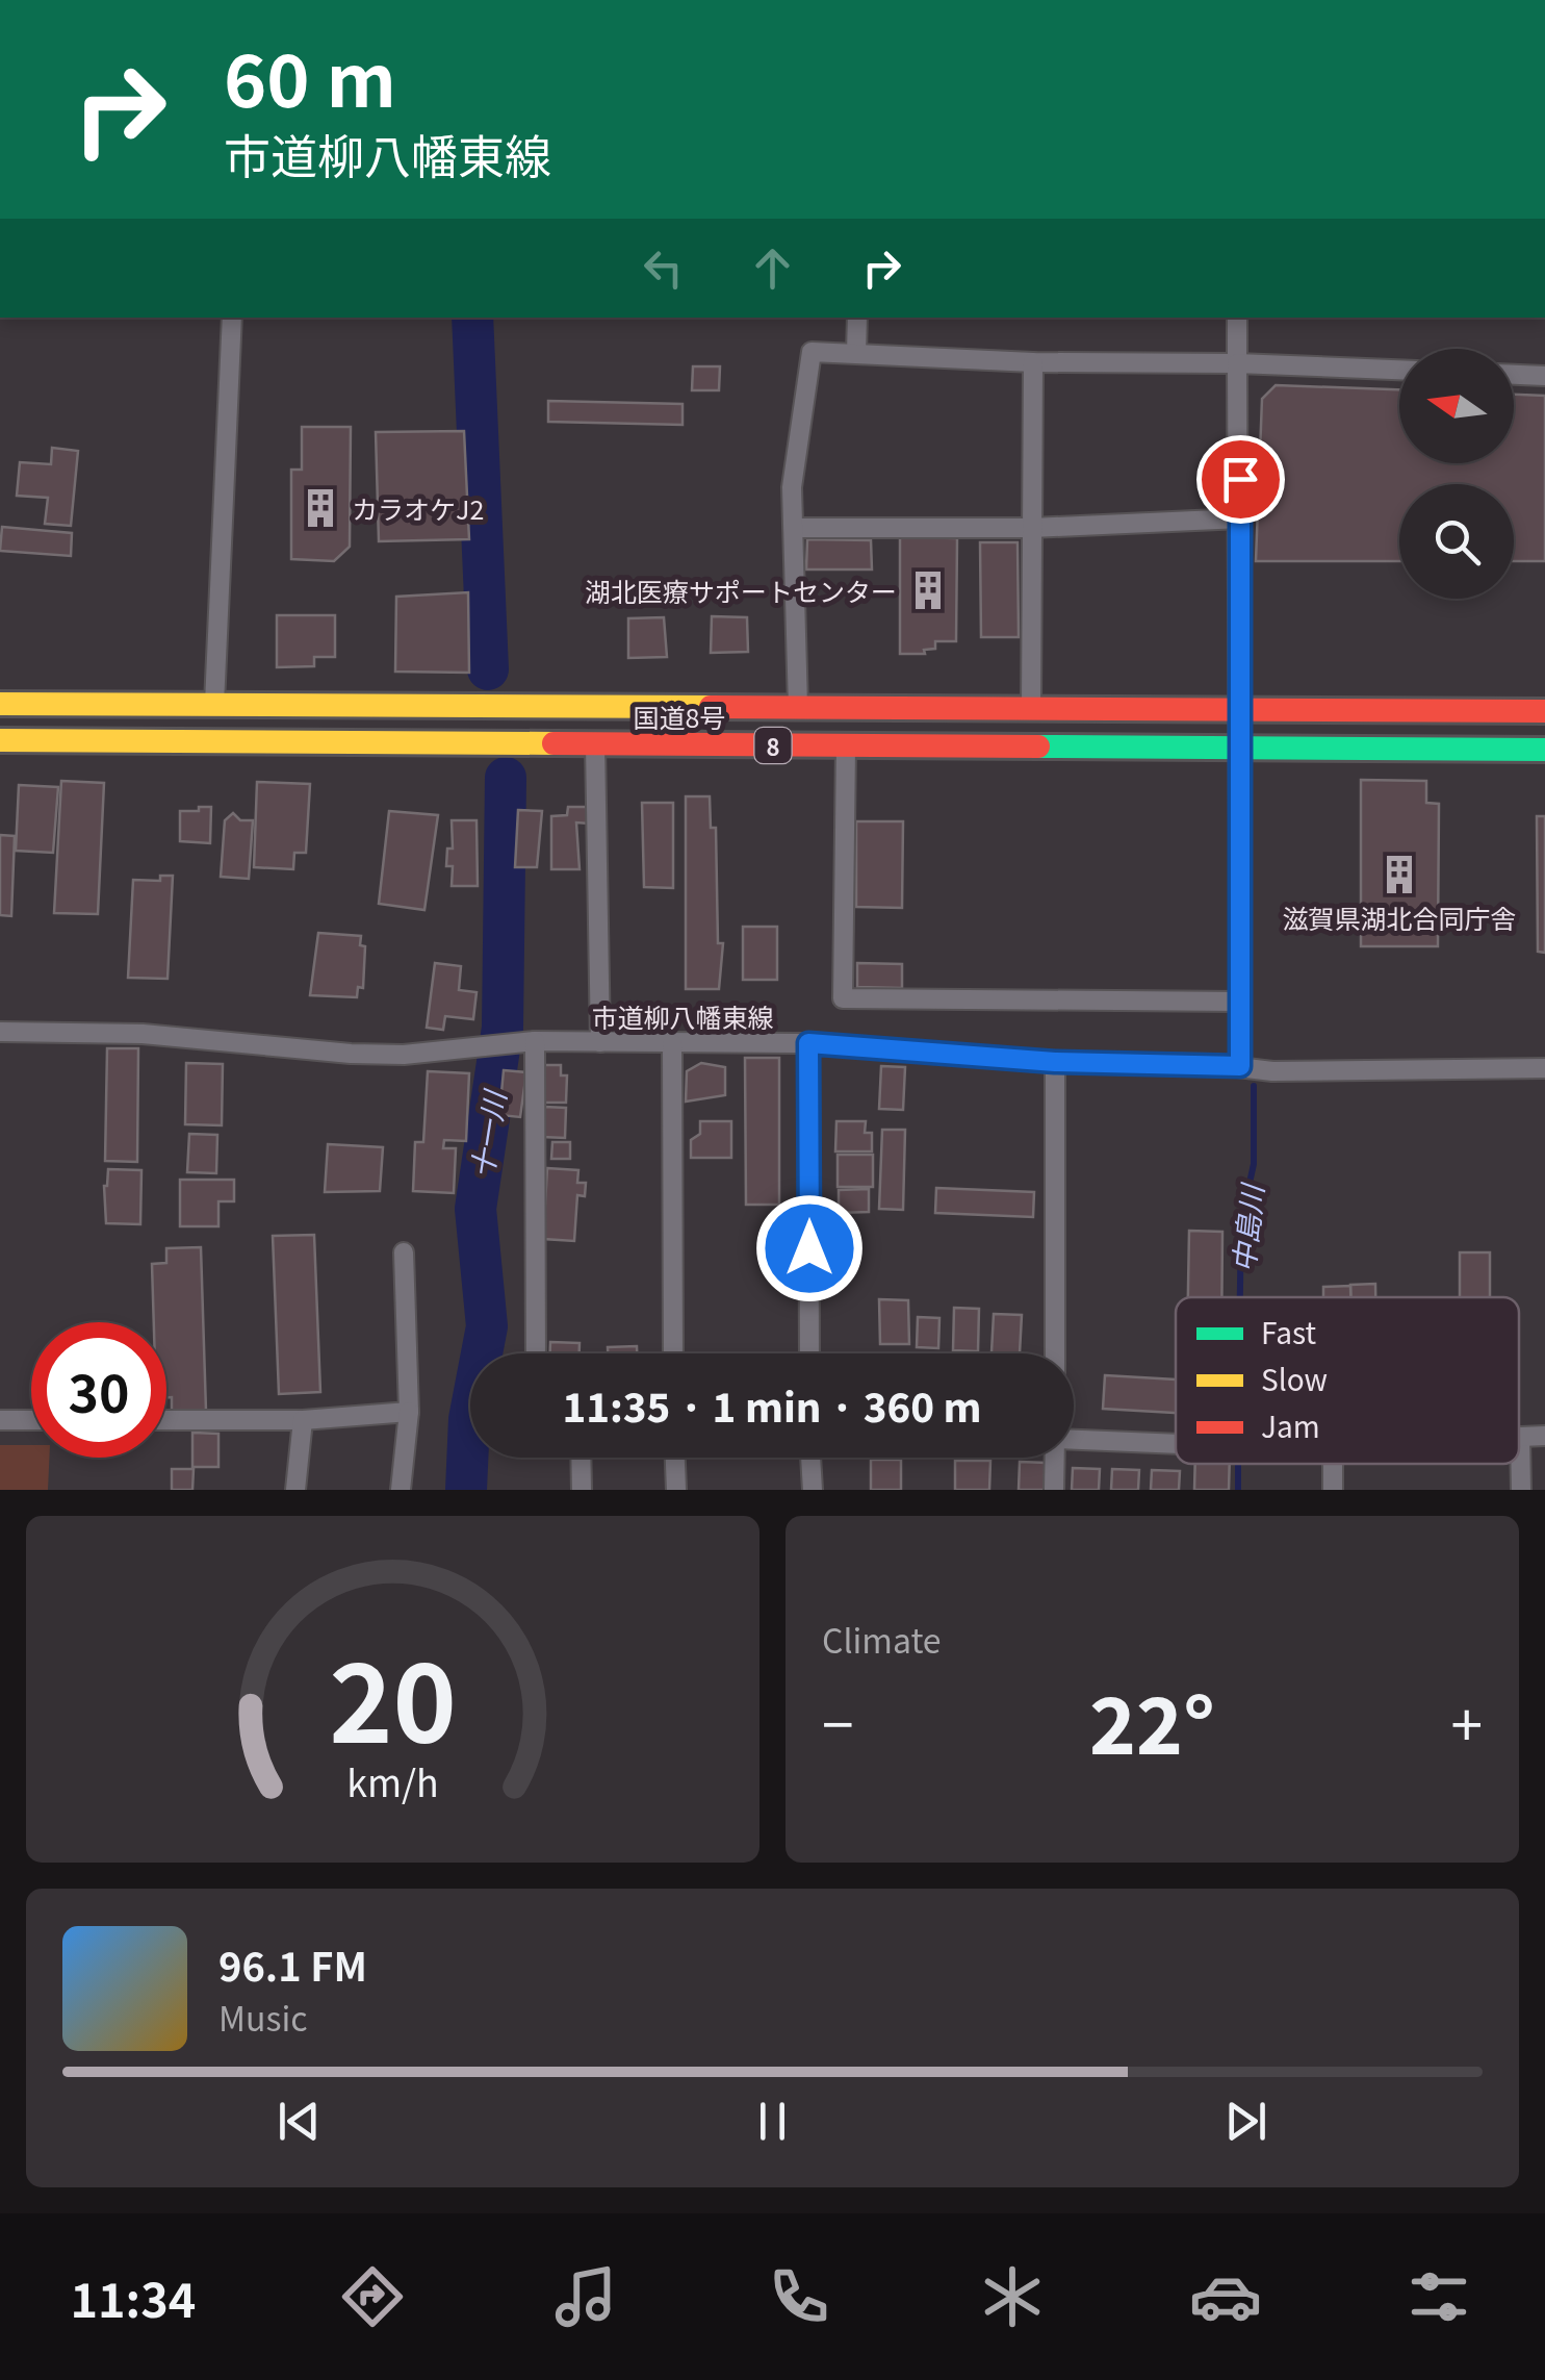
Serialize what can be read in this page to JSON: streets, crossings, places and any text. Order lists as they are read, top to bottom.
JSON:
{
  "streets": {
    "highway": ["国道8号", "8"],
    "street": ["市道柳八幡東線"]
  },
  "water": ["十一川", "中島川"],
  "places": {
    "building": ["カラオケJ2", "湖北医療サポートセンター", "滋賀県湖北合同庁舎"]
  },
  "legend": ["Fast", "Slow", "Jam"],
  "north": "left",
  "page": {
    "turn": ["60 m", "市道柳八幡東線"],
    "limit": "30",
    "trip": "11:35 · 1 min · 360 m",
    "tile": "Climate",
    "heat": ["−", "22°", "+"],
    "song": ["96.1 FM", "Music"],
    "tabs": "11:34",
    "gauge": ["20", "km/h"]
  }
}
